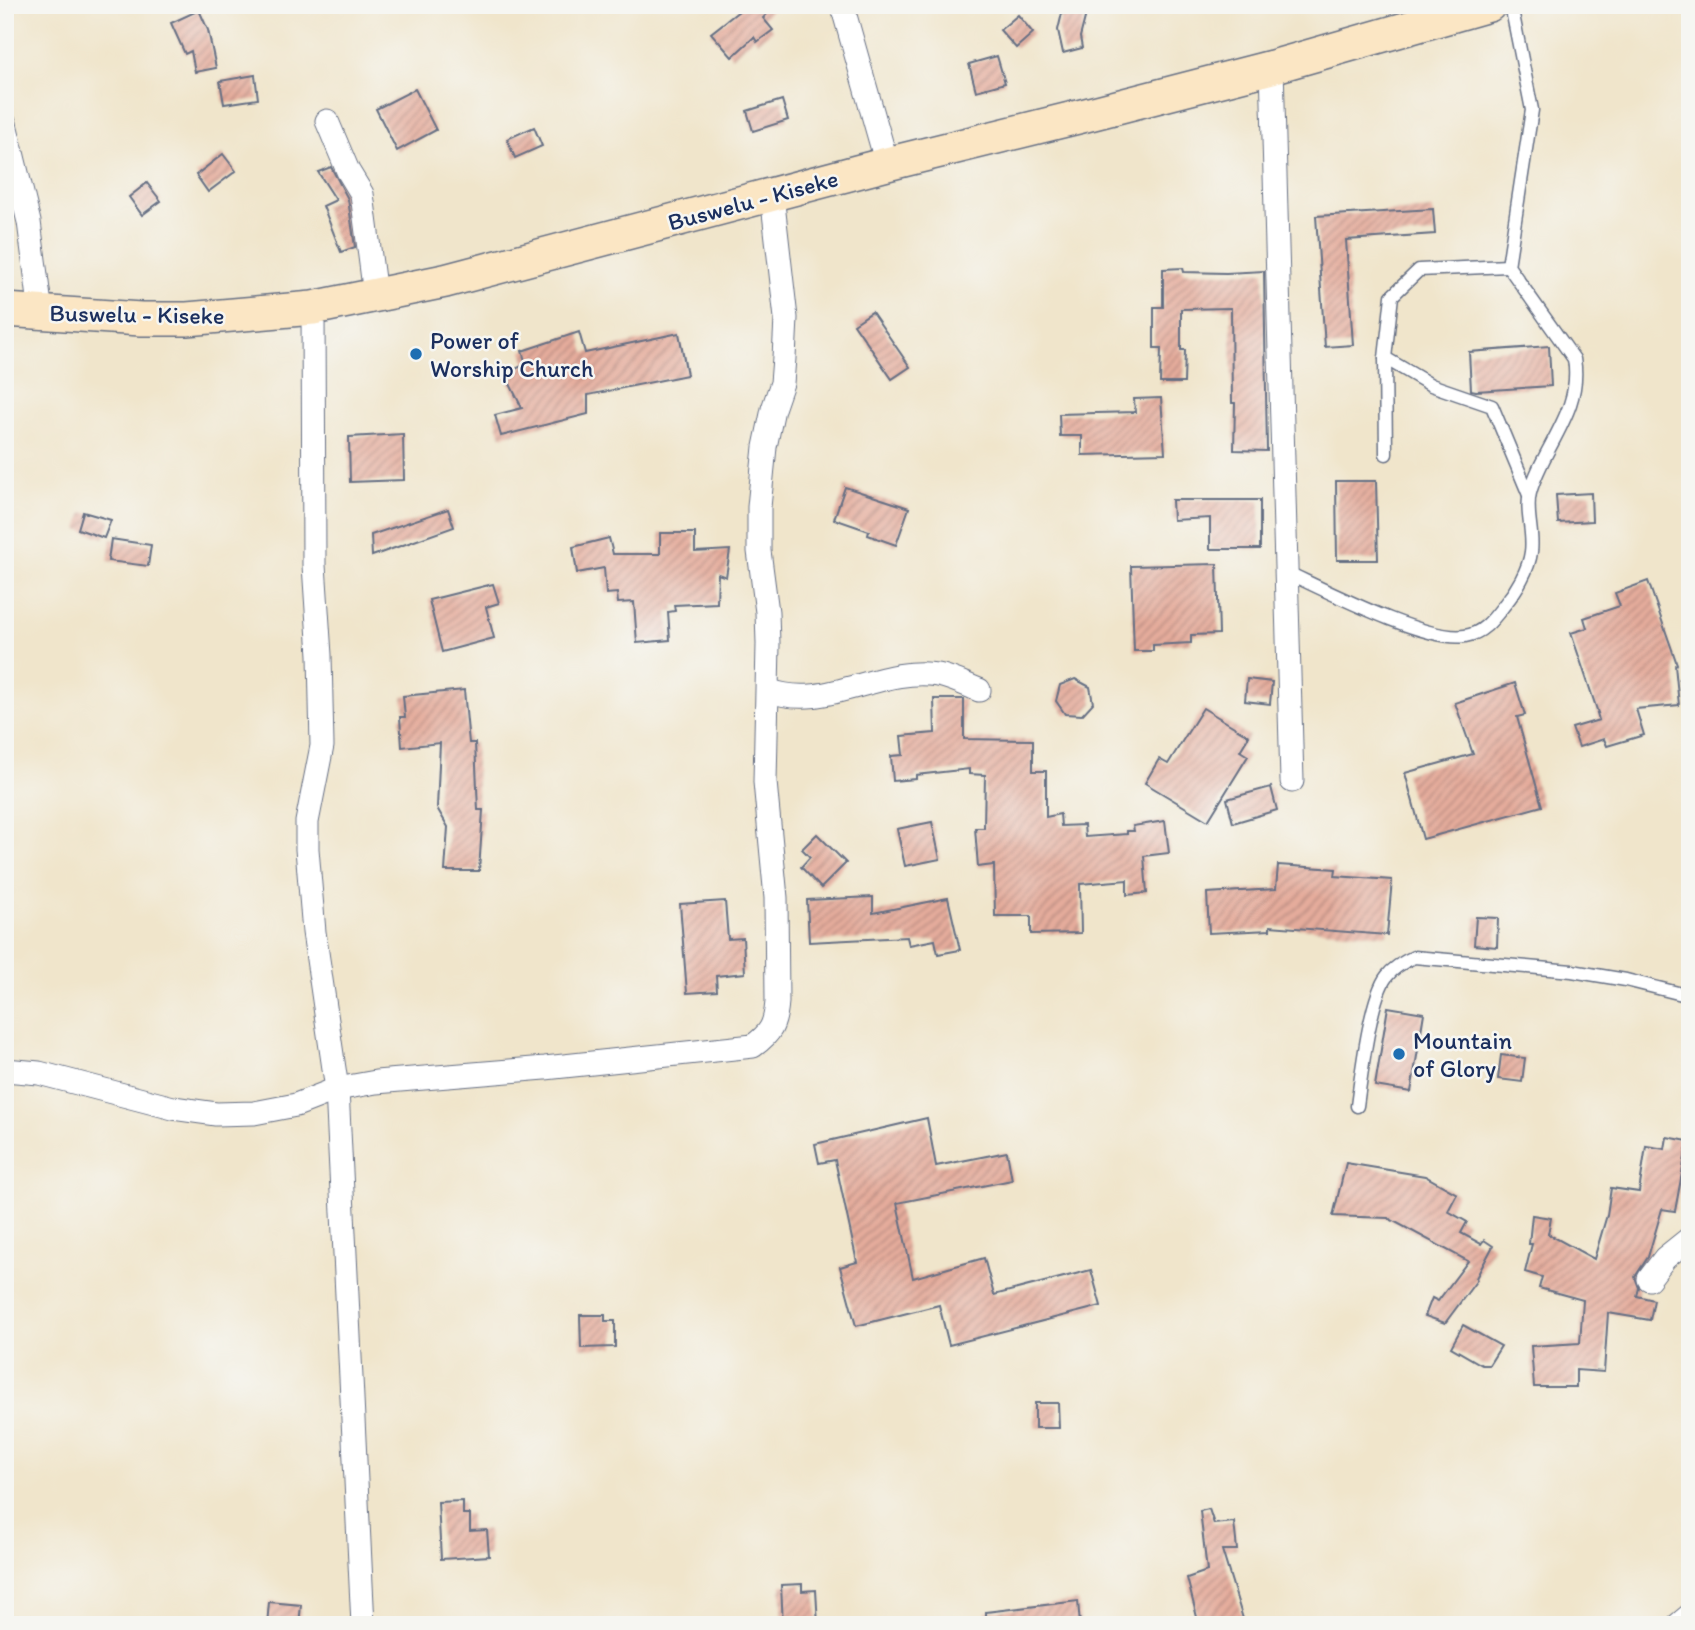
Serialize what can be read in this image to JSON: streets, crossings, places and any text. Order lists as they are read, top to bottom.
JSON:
{
  "streets": {
    "main road": ["Buswelu - Kiseke"]
  },
  "places": ["Power of Worship Church", "Mountain of Glory"]
}
